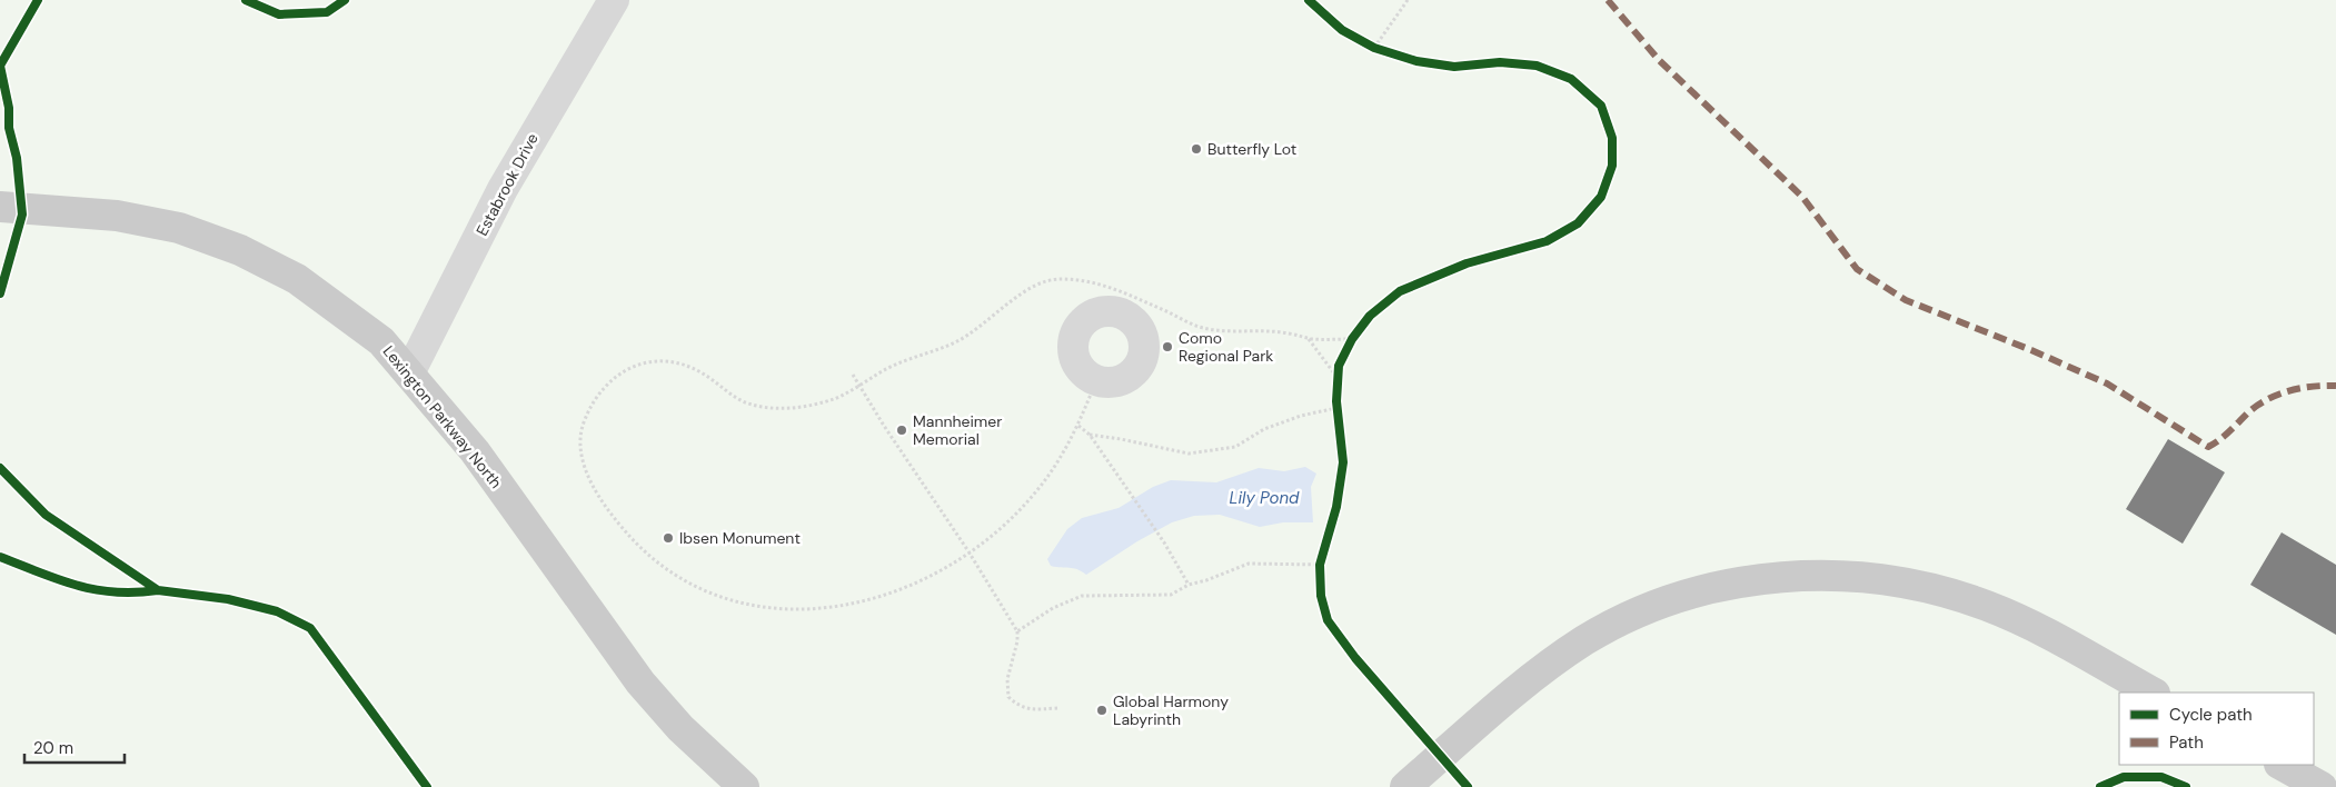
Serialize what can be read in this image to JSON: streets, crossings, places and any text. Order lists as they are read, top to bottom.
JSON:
{
  "streets": {
    "main road": ["Lexington Parkway North"],
    "street": ["Estabrook Drive"]
  },
  "crossings": [
    ["Estabrook Drive", "Lexington Parkway North"]
  ],
  "water": ["Lily Pond"],
  "places": [
    "Butterfly Lot",
    "Como Regional Park",
    "Mannheimer Memorial",
    "Ibsen Monument",
    "Global Harmony Labyrinth"
  ],
  "legend": ["Cycle path", "Path"],
  "scale_bar": "20 m"
}
